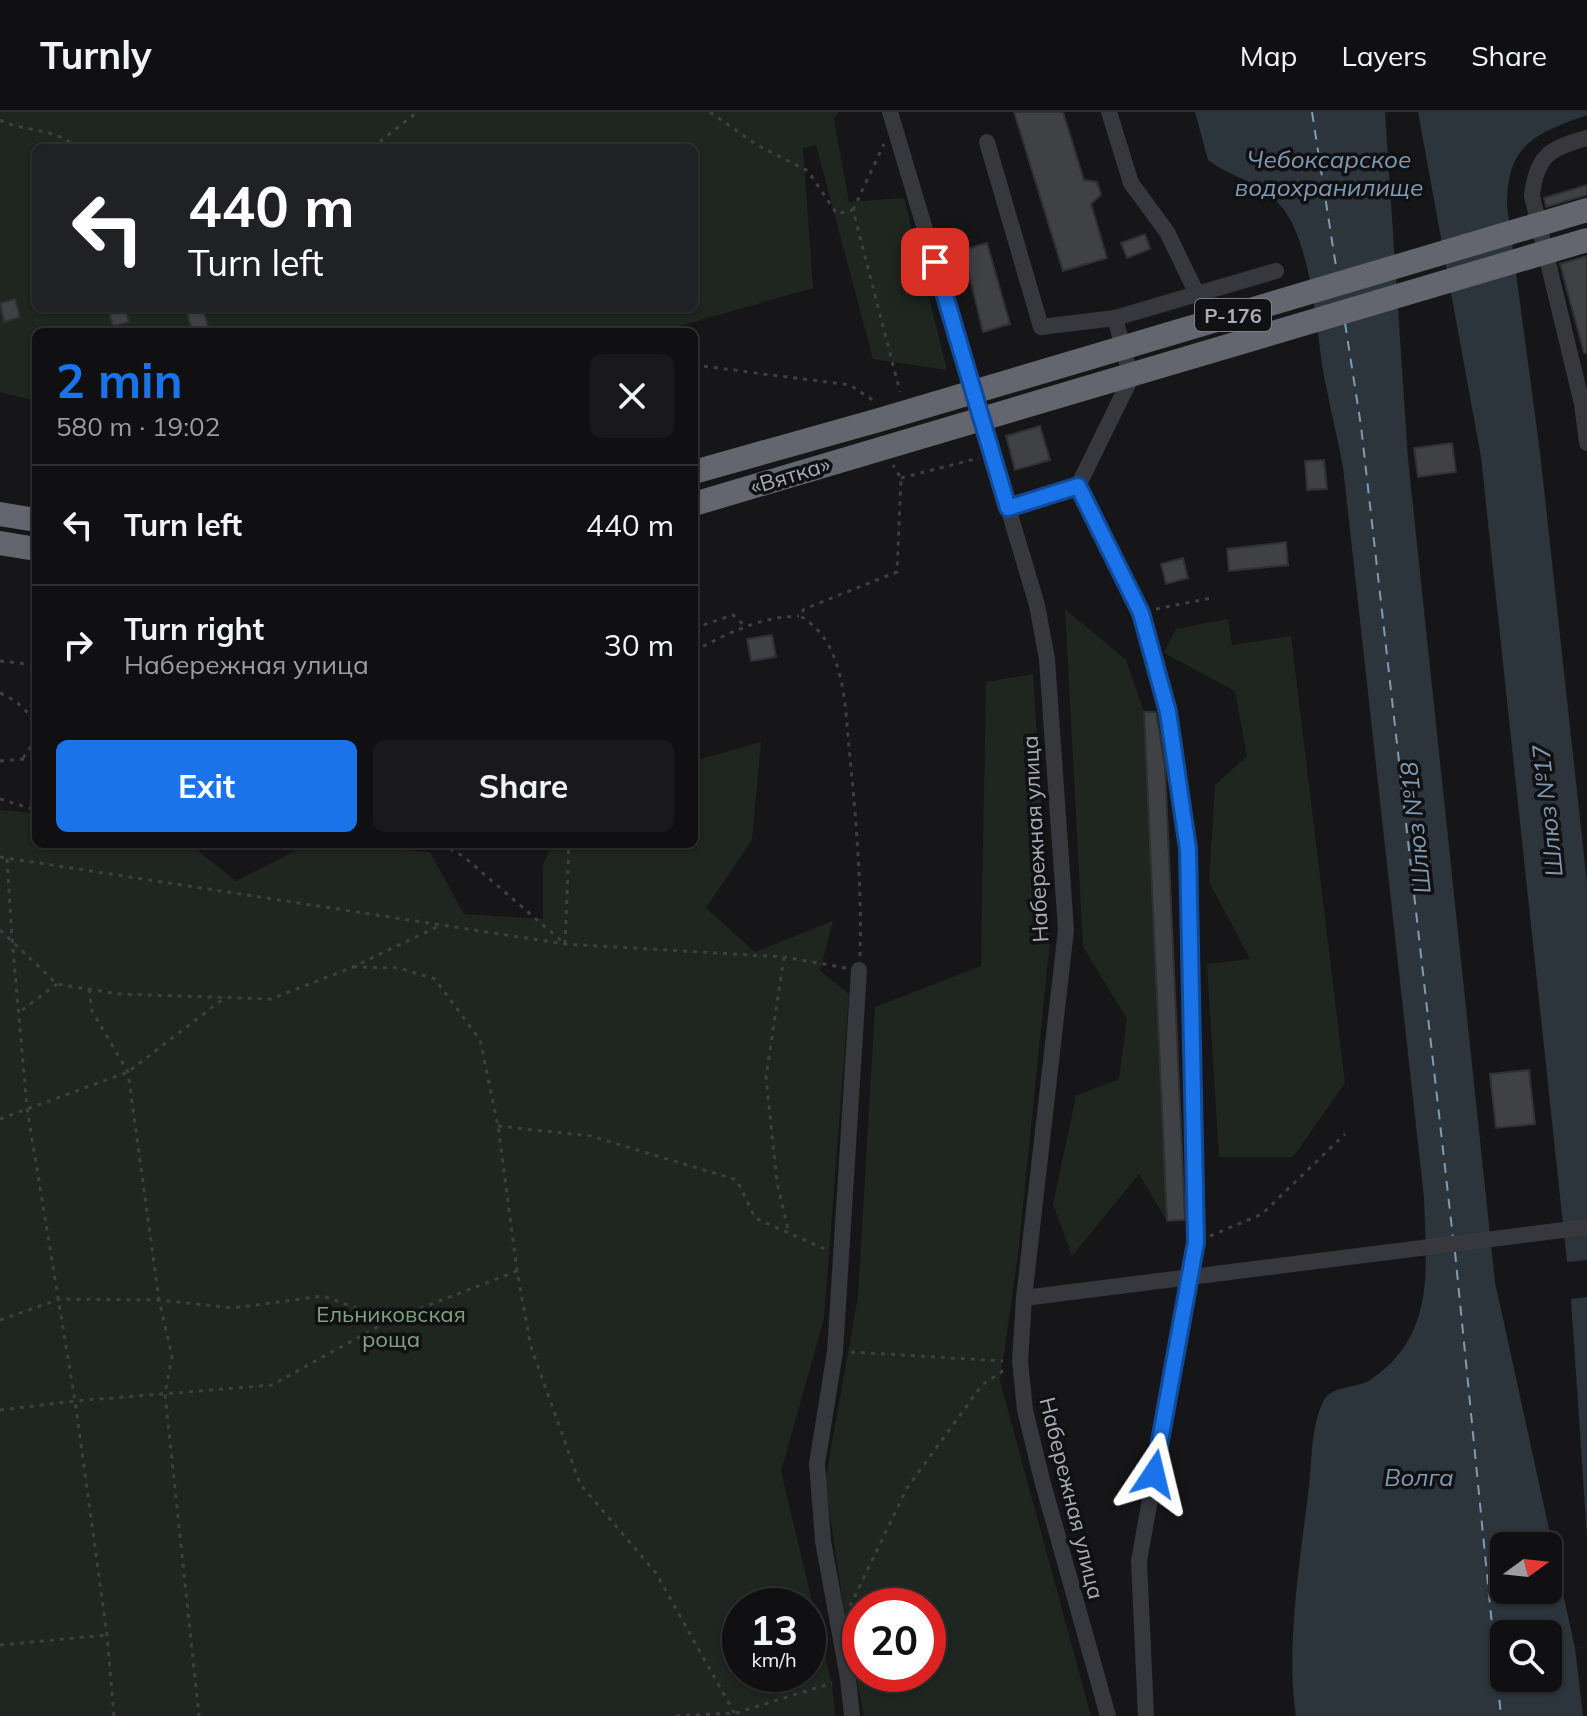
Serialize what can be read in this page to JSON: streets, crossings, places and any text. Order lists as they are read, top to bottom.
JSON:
{
  "streets": {
    "highway": ["Р-176", "«Вятка»"],
    "street": ["Набережная улица"]
  },
  "crossings": [
    ["Р-176", "«Вятка»"]
  ],
  "water": [
    "Чебоксарское водохранилище",
    "Шлюз №17",
    "Шлюз №18",
    "Волга"
  ],
  "parks": ["Ельниковская роща"],
  "north": "right",
  "page": {
    "header": "Turnly",
    "nav": ["Map", "Layers", "Share"],
    "turn": ["440 m", "Turn left"],
    "heading": ["2 min", "580 m · 19:02"],
    "list": [
      {
        "name": "Turn left",
        "value": "440 m"
      },
      {
        "name": "Turn right",
        "note": "Набережная улица",
        "value": "30 m"
      }
    ],
    "buttons": ["Exit", "Share"],
    "speed": "13 km/h",
    "limit": "20"
  }
}
